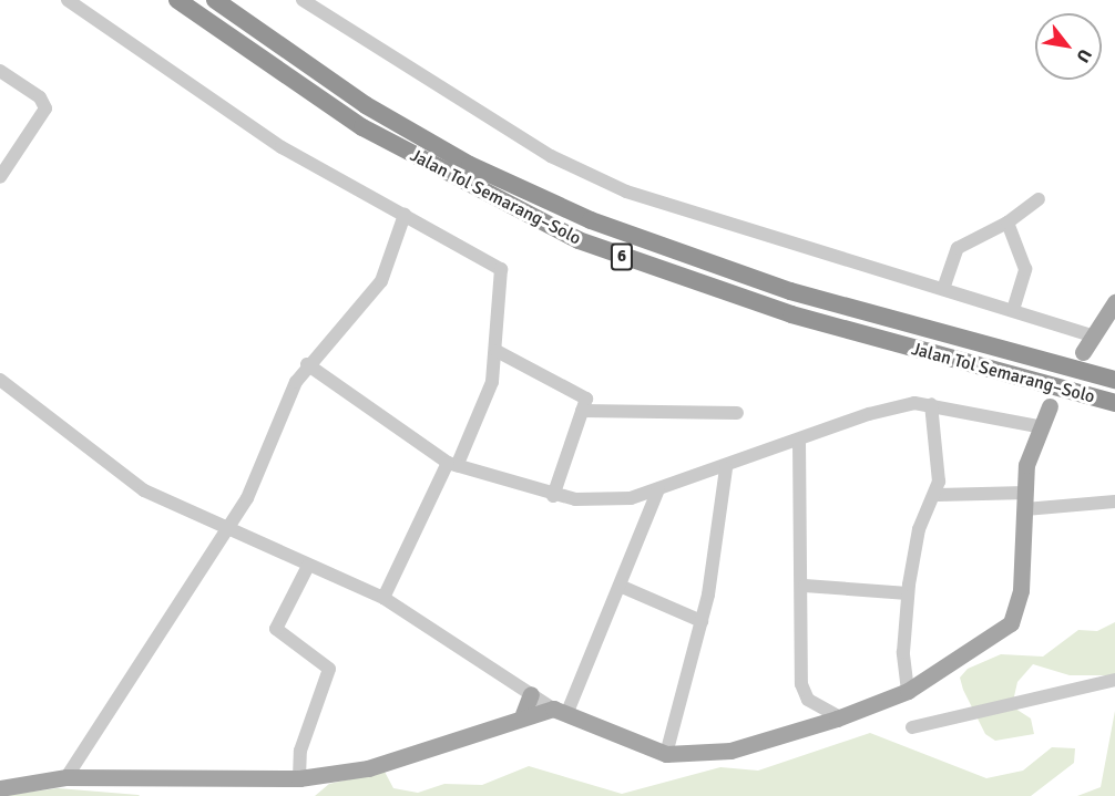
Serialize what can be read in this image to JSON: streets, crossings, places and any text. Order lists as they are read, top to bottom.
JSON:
{
  "streets": {
    "highway": ["Jalan Tol Semarang–Solo", "6"]
  },
  "north": "bottom right"
}
